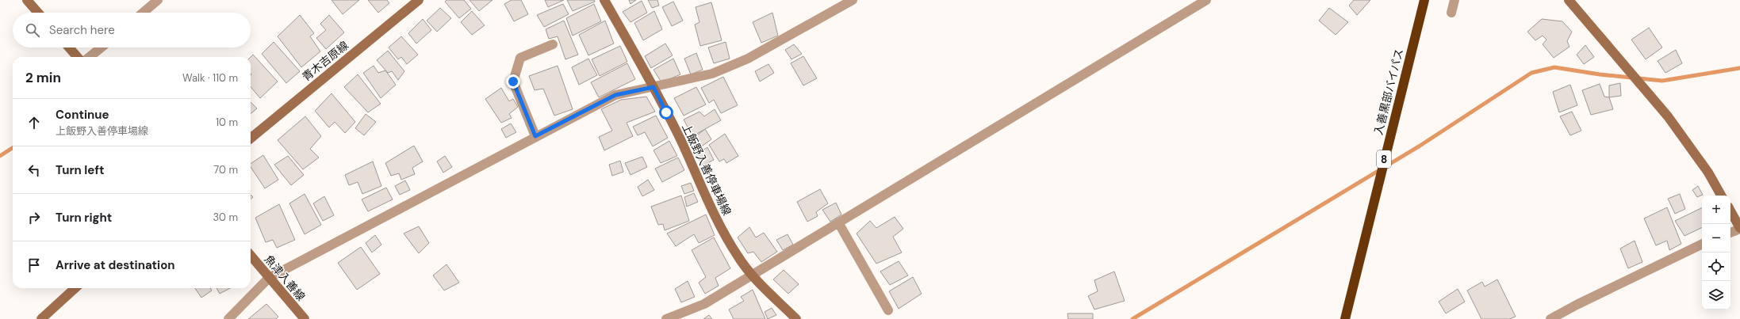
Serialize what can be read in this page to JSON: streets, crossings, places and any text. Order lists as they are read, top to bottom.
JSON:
{
  "streets": {
    "highway": ["入善黒部バイパス", "8"],
    "main road": ["青木吉原線", "上飯野入善停車場線", "魚津入善線"]
  },
  "page": {
    "search": "Search here",
    "heading": ["2 min", "Walk · 110 m"],
    "list": [
      ["Continue", "上飯野入善停車場線", "10 m"],
      ["Turn left", "70 m"],
      ["Turn right", "30 m"],
      "Arrive at destination"
    ],
    "map_buttons": ["+", "−"]
  }
}
